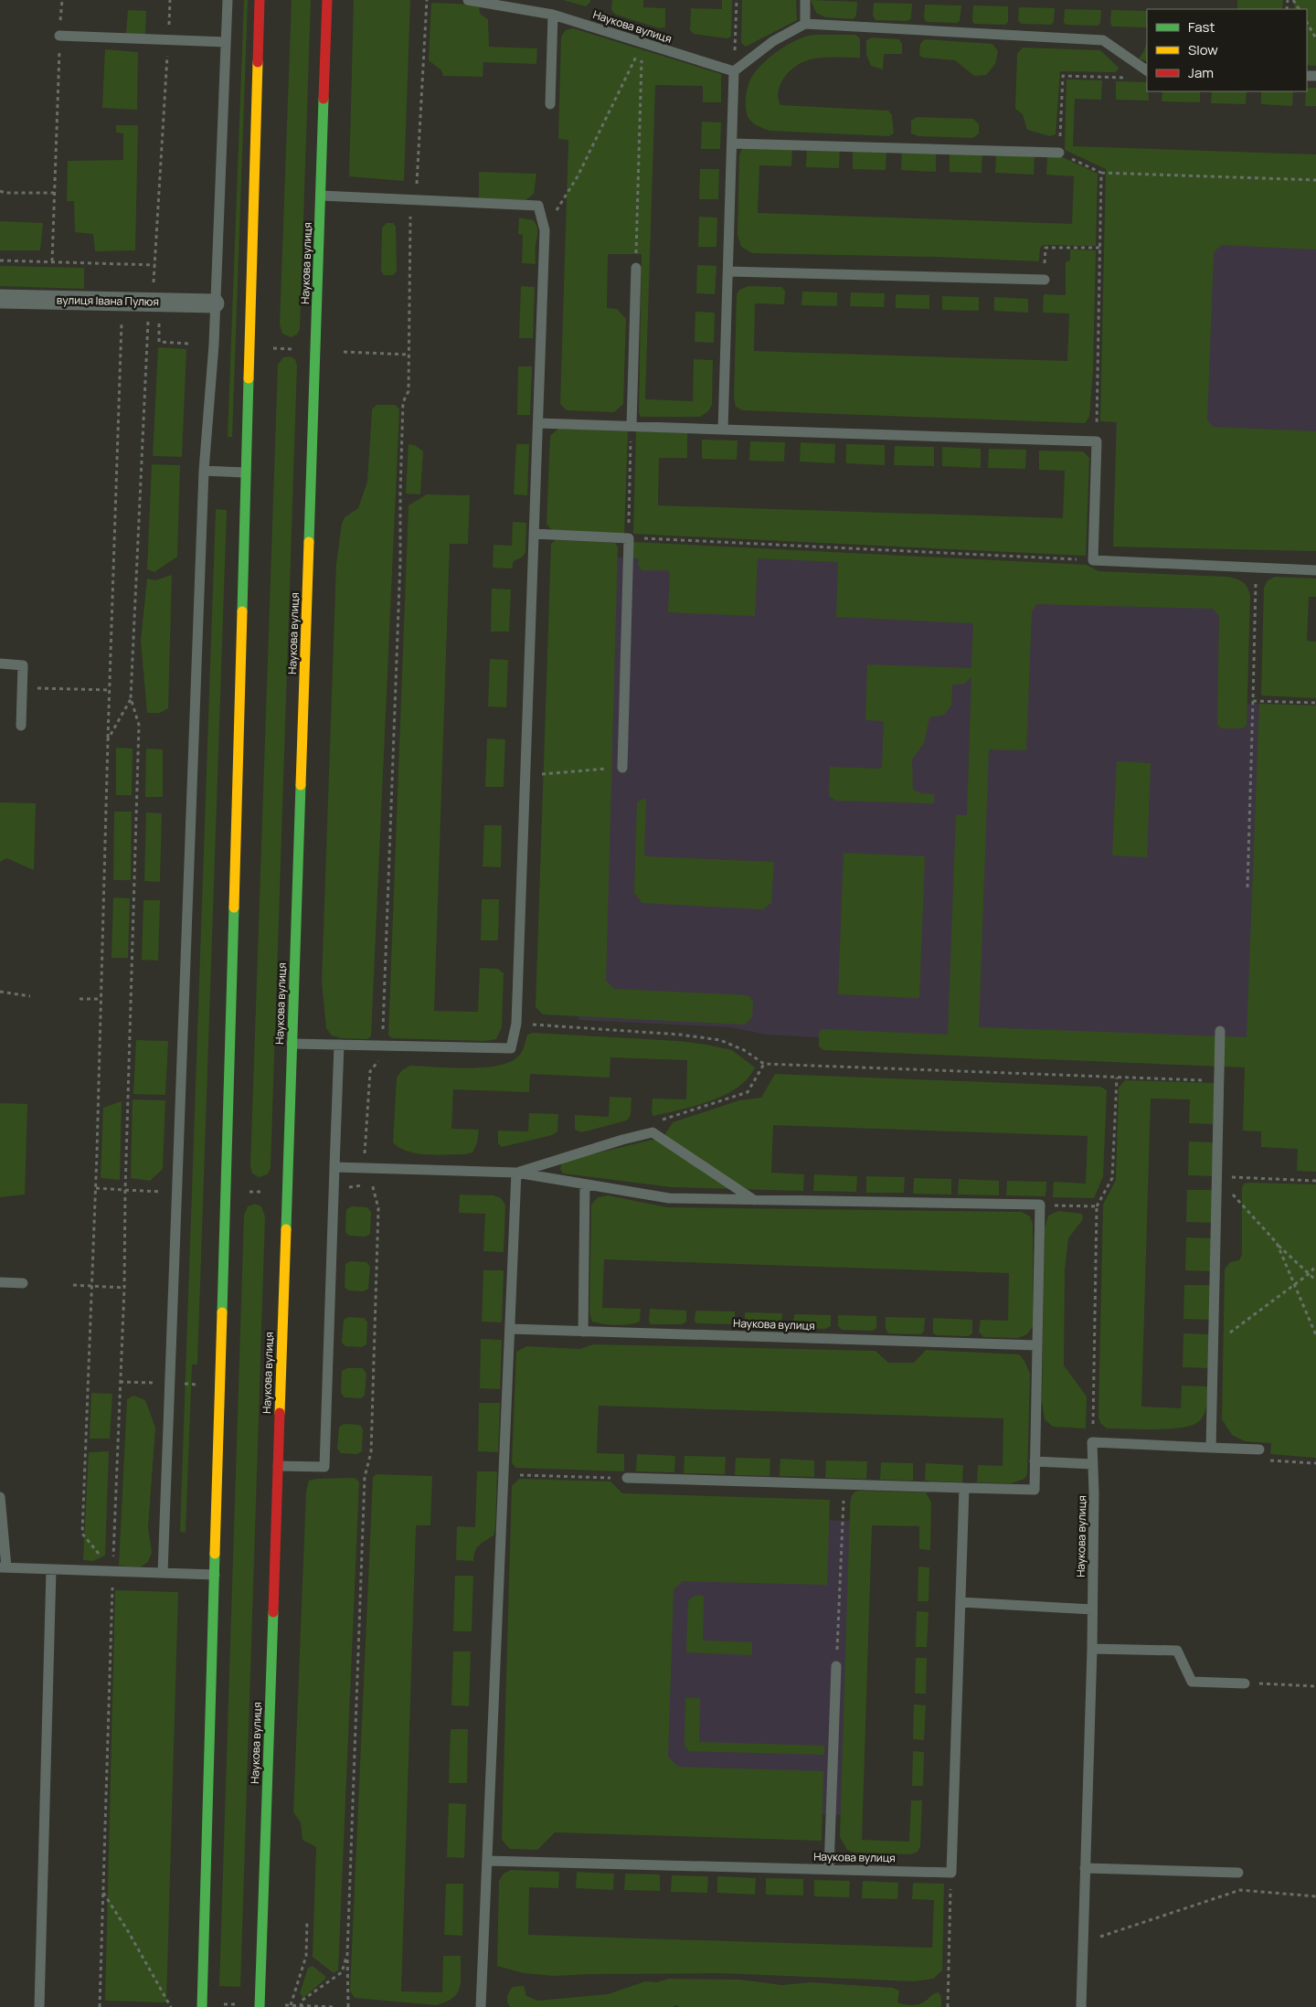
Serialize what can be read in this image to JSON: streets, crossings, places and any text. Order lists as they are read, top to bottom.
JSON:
{
  "streets": {
    "main road": ["Наукова вулиця"],
    "street": ["вулиця Івана Пулюя"]
  },
  "legend": ["Fast", "Slow", "Jam"]
}
